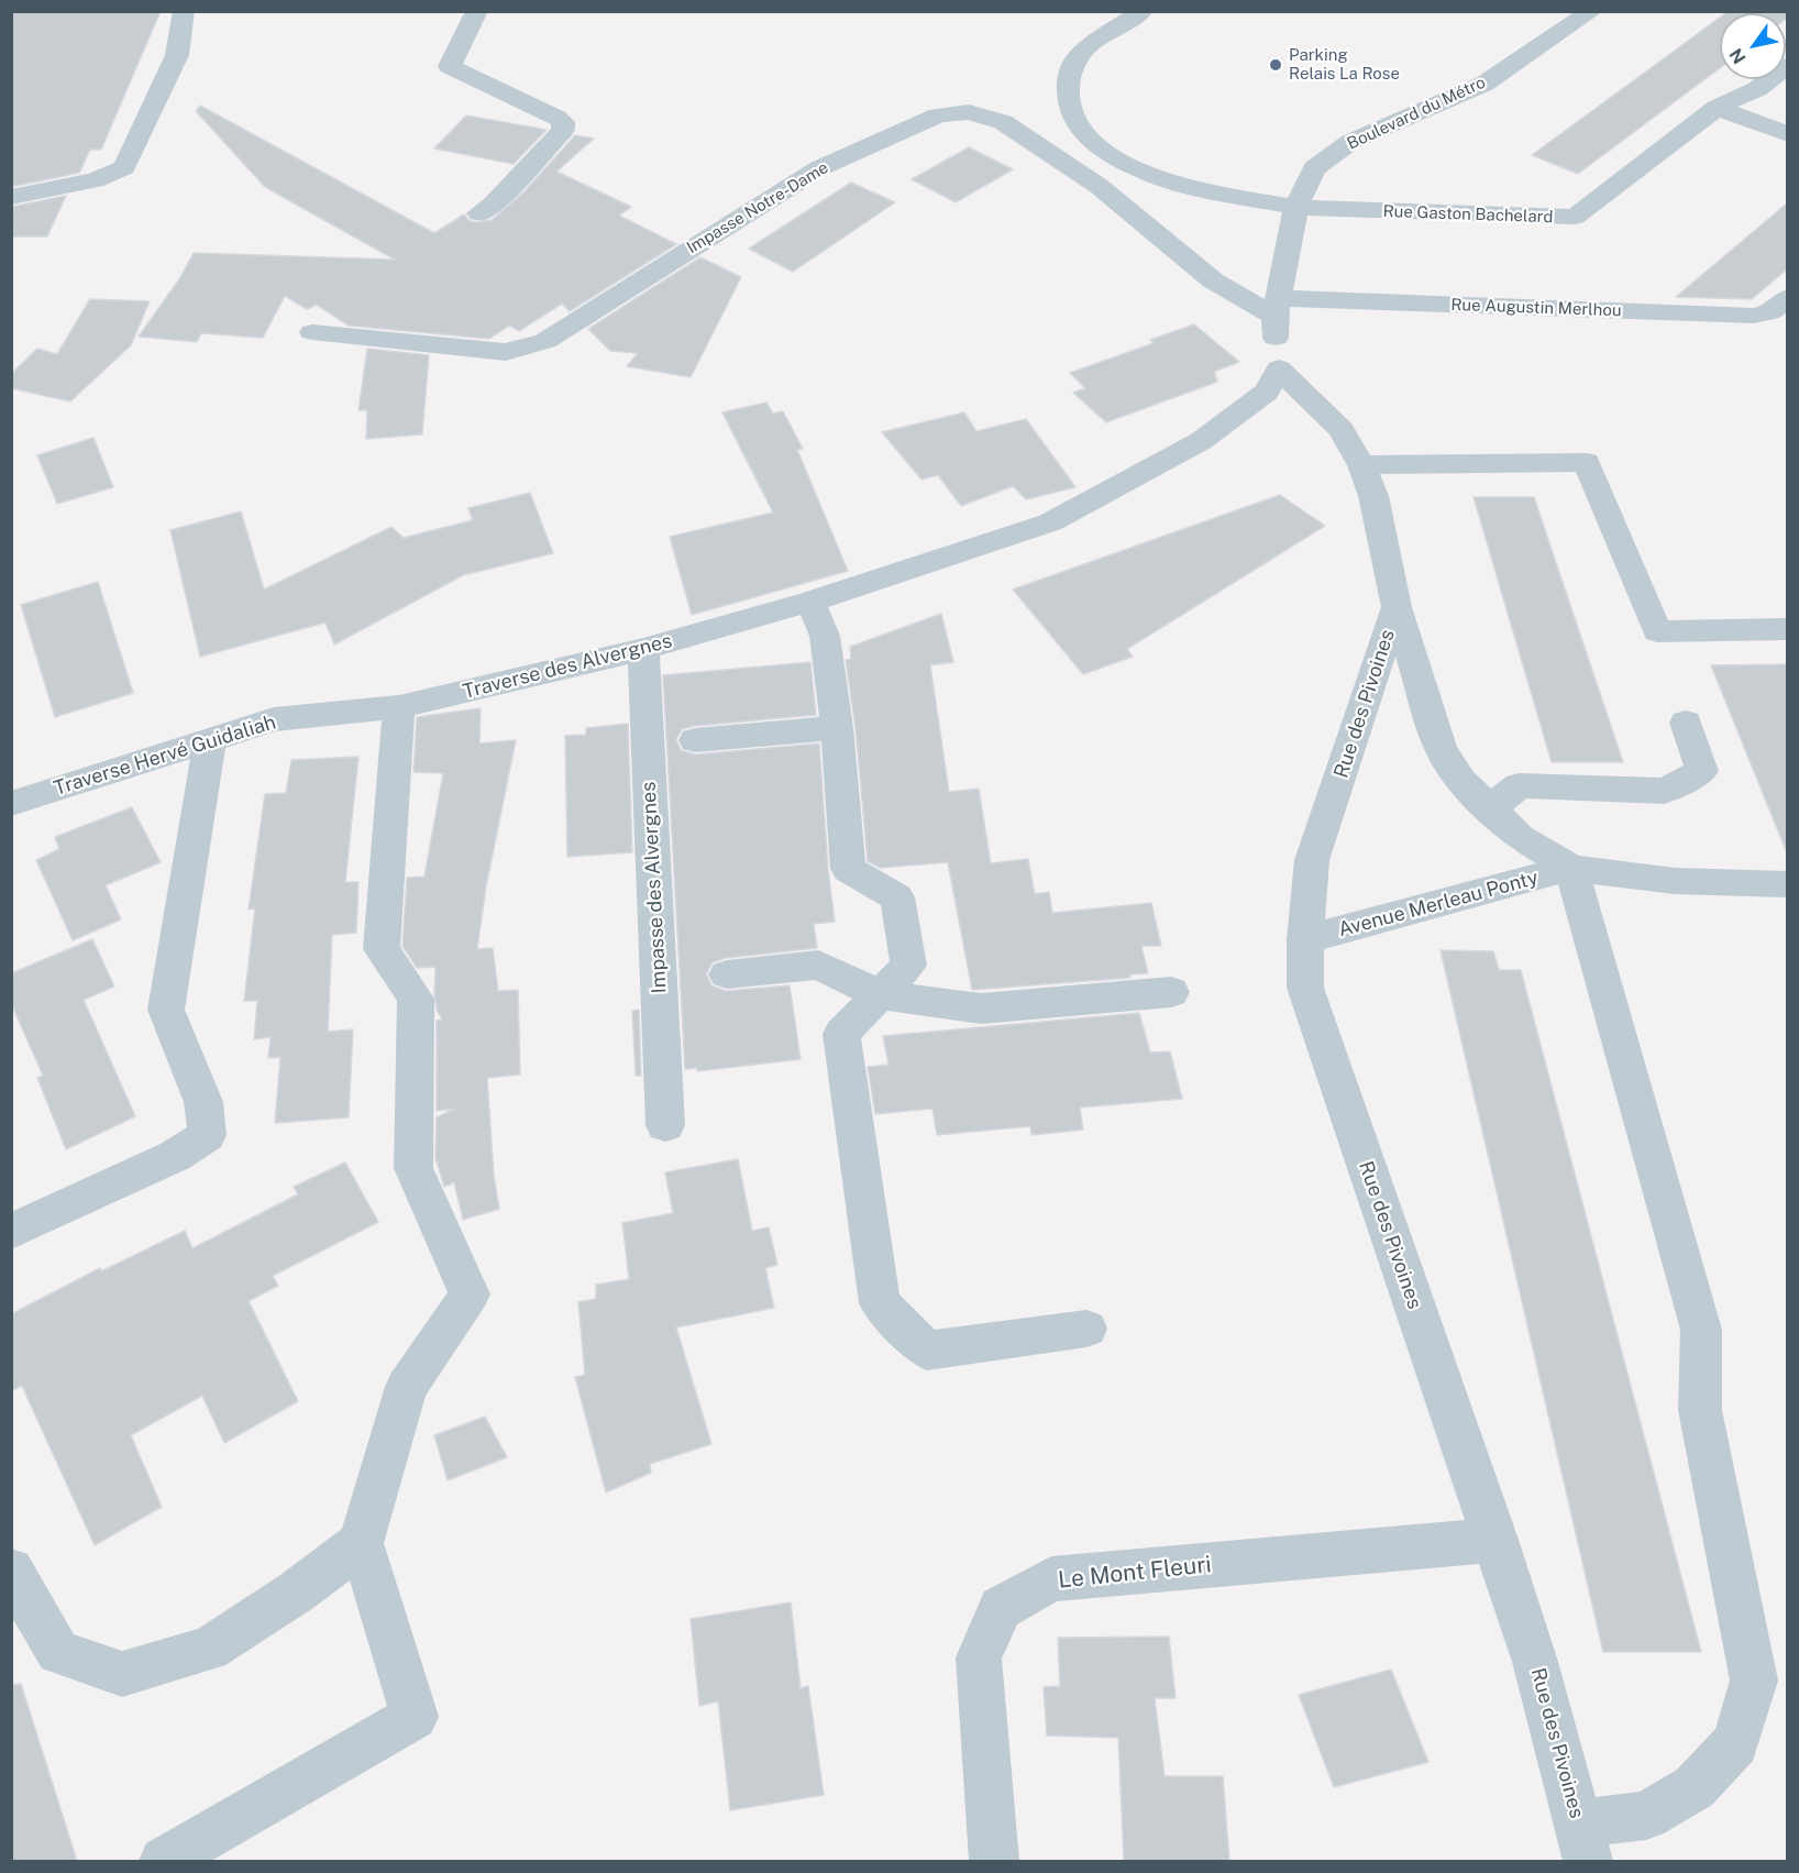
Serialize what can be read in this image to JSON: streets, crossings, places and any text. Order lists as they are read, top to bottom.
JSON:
{
  "streets": {
    "street": [
      "Boulevard du Métro",
      "Impasse Notre-Dame",
      "Rue Gaston Bachelard",
      "Rue Augustin Merlhou",
      "Traverse des Alvergnes",
      "Rue des Pivoines",
      "Traverse Hervé Guidaliah",
      "Impasse des Alvergnes",
      "Avenue Merleau Ponty",
      "Le Mont Fleuri"
    ]
  },
  "crossings": [
    ["Boulevard du Métro", "Impasse Notre-Dame"],
    ["Boulevard du Métro", "Rue Gaston Bachelard"],
    ["Boulevard du Métro", "Rue Augustin Merlhou"],
    ["Boulevard du Métro", "Traverse des Alvergnes"],
    ["Boulevard du Métro", "Avenue Merleau Ponty"],
    ["Impasse Notre-Dame", "Rue Augustin Merlhou"],
    ["Traverse des Alvergnes", "Traverse Hervé Guidaliah"],
    ["Traverse des Alvergnes", "Impasse des Alvergnes"],
    ["Traverse des Alvergnes", "Avenue Merleau Ponty"],
    ["Rue des Pivoines", "Avenue Merleau Ponty"],
    ["Rue des Pivoines", "Le Mont Fleuri"]
  ],
  "places": ["Parking Relais La Rose"],
  "north": "bottom left"
}
